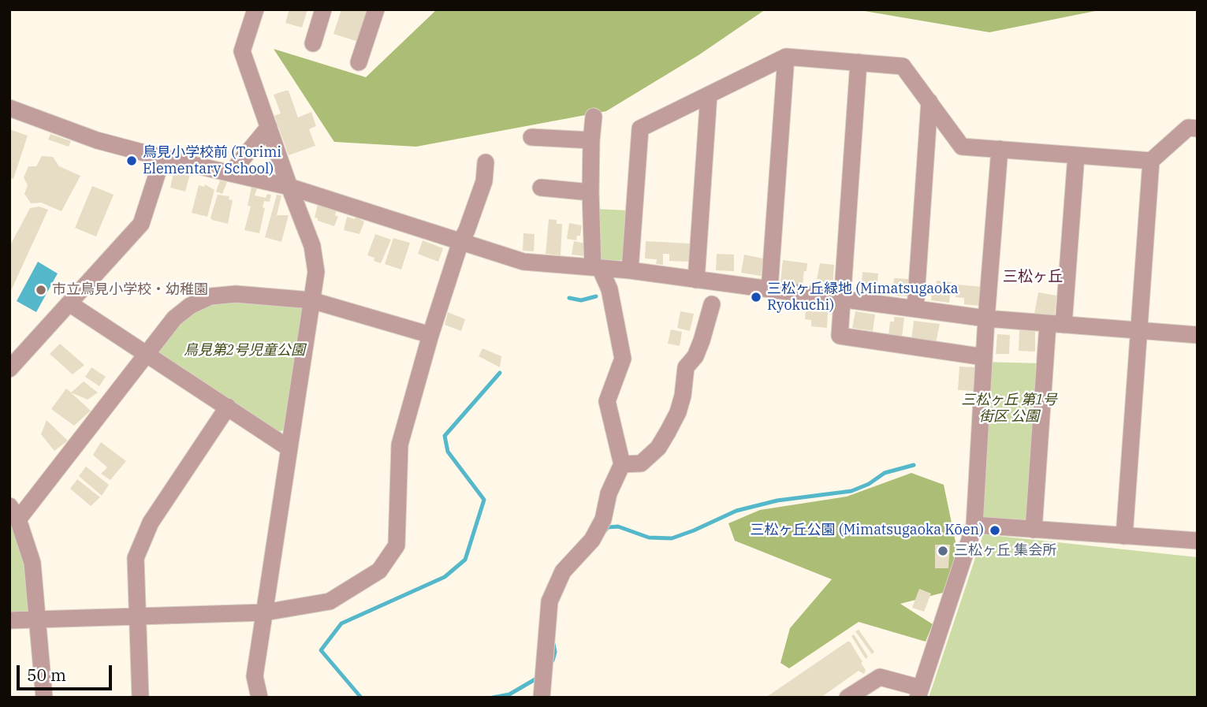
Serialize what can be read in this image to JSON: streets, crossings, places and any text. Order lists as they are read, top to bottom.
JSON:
{
  "districts": ["三松ヶ丘"],
  "parks": ["鳥見第2号児童公園", "三松ヶ丘 第1号 街区 公園"],
  "places": [
    "鳥見小学校前 (Torimi Elementary School)",
    "市立鳥見小学校・幼稚園",
    "三松ヶ丘緑地 (Mimatsugaoka Ryokuchi)",
    "三松ヶ丘公園 (Mimatsugaoka Kōen)",
    "三松ヶ丘 集会所"
  ],
  "scale_bar": "50 m"
}
